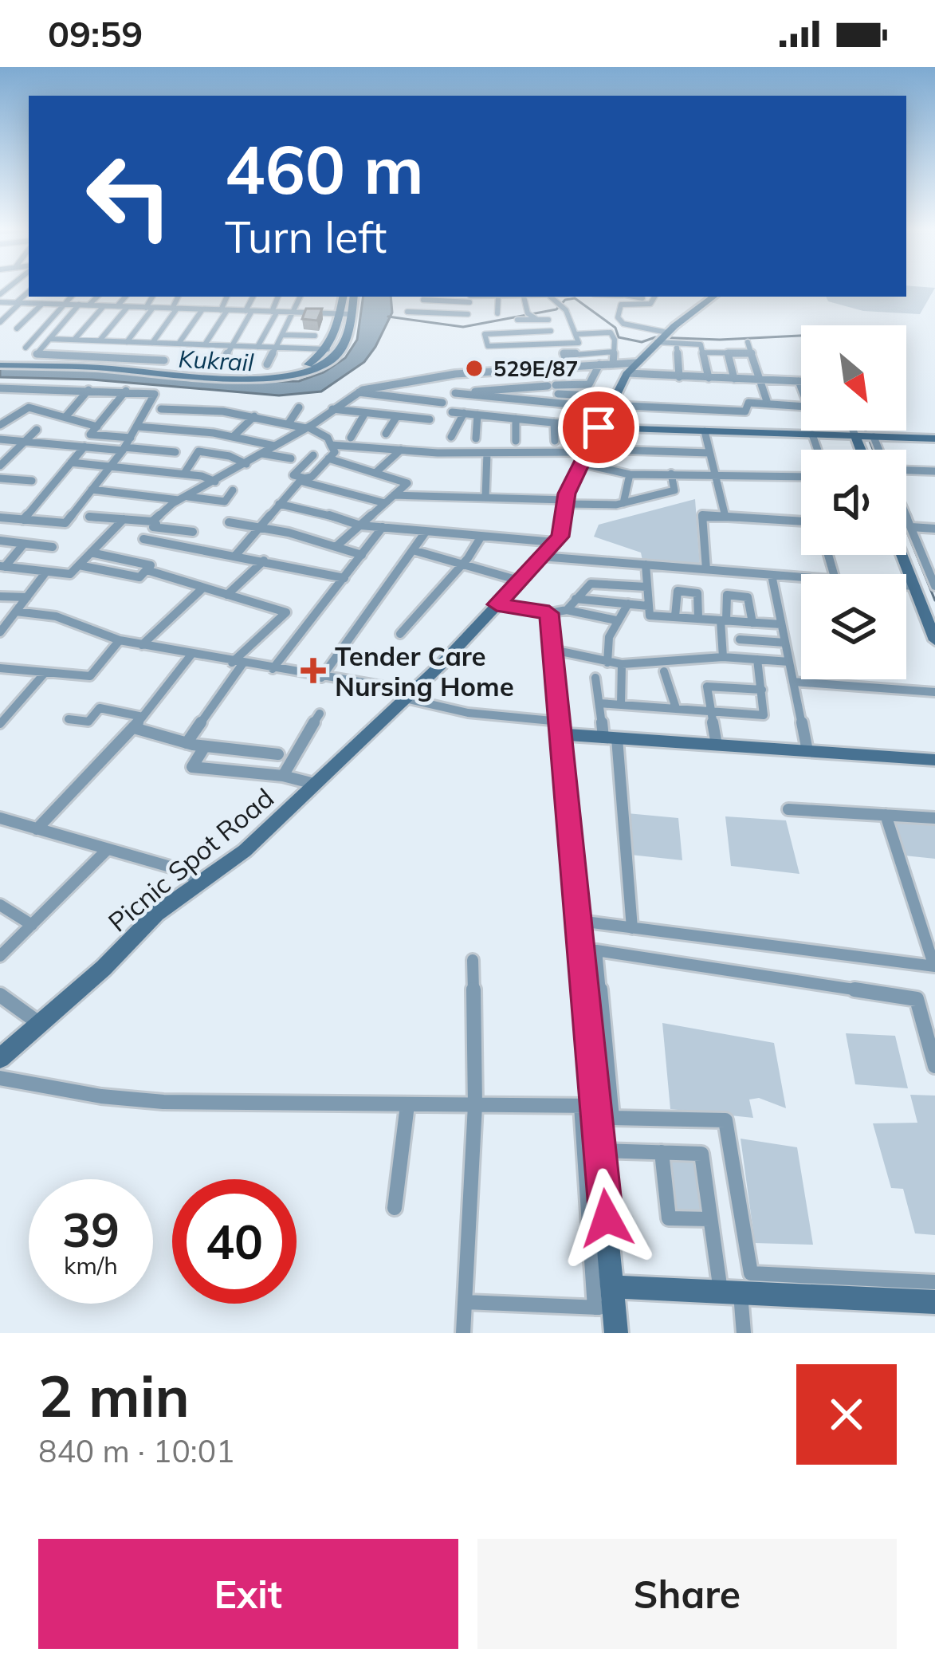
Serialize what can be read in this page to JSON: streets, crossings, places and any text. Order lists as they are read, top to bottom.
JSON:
{
  "streets": {
    "street": ["Picnic Spot Road"]
  },
  "water": ["Kukrail"],
  "places": {
    "other": ["529E/87"],
    "health": ["Tender Care Nursing Home"]
  },
  "north": "bottom right",
  "page": {
    "status": "09:59",
    "turn": ["460 m", "Turn left"],
    "speed": "39 km/h",
    "limit": "40",
    "heading": ["2 min", "840 m · 10:01"],
    "buttons": ["Exit", "Share"]
  }
}
